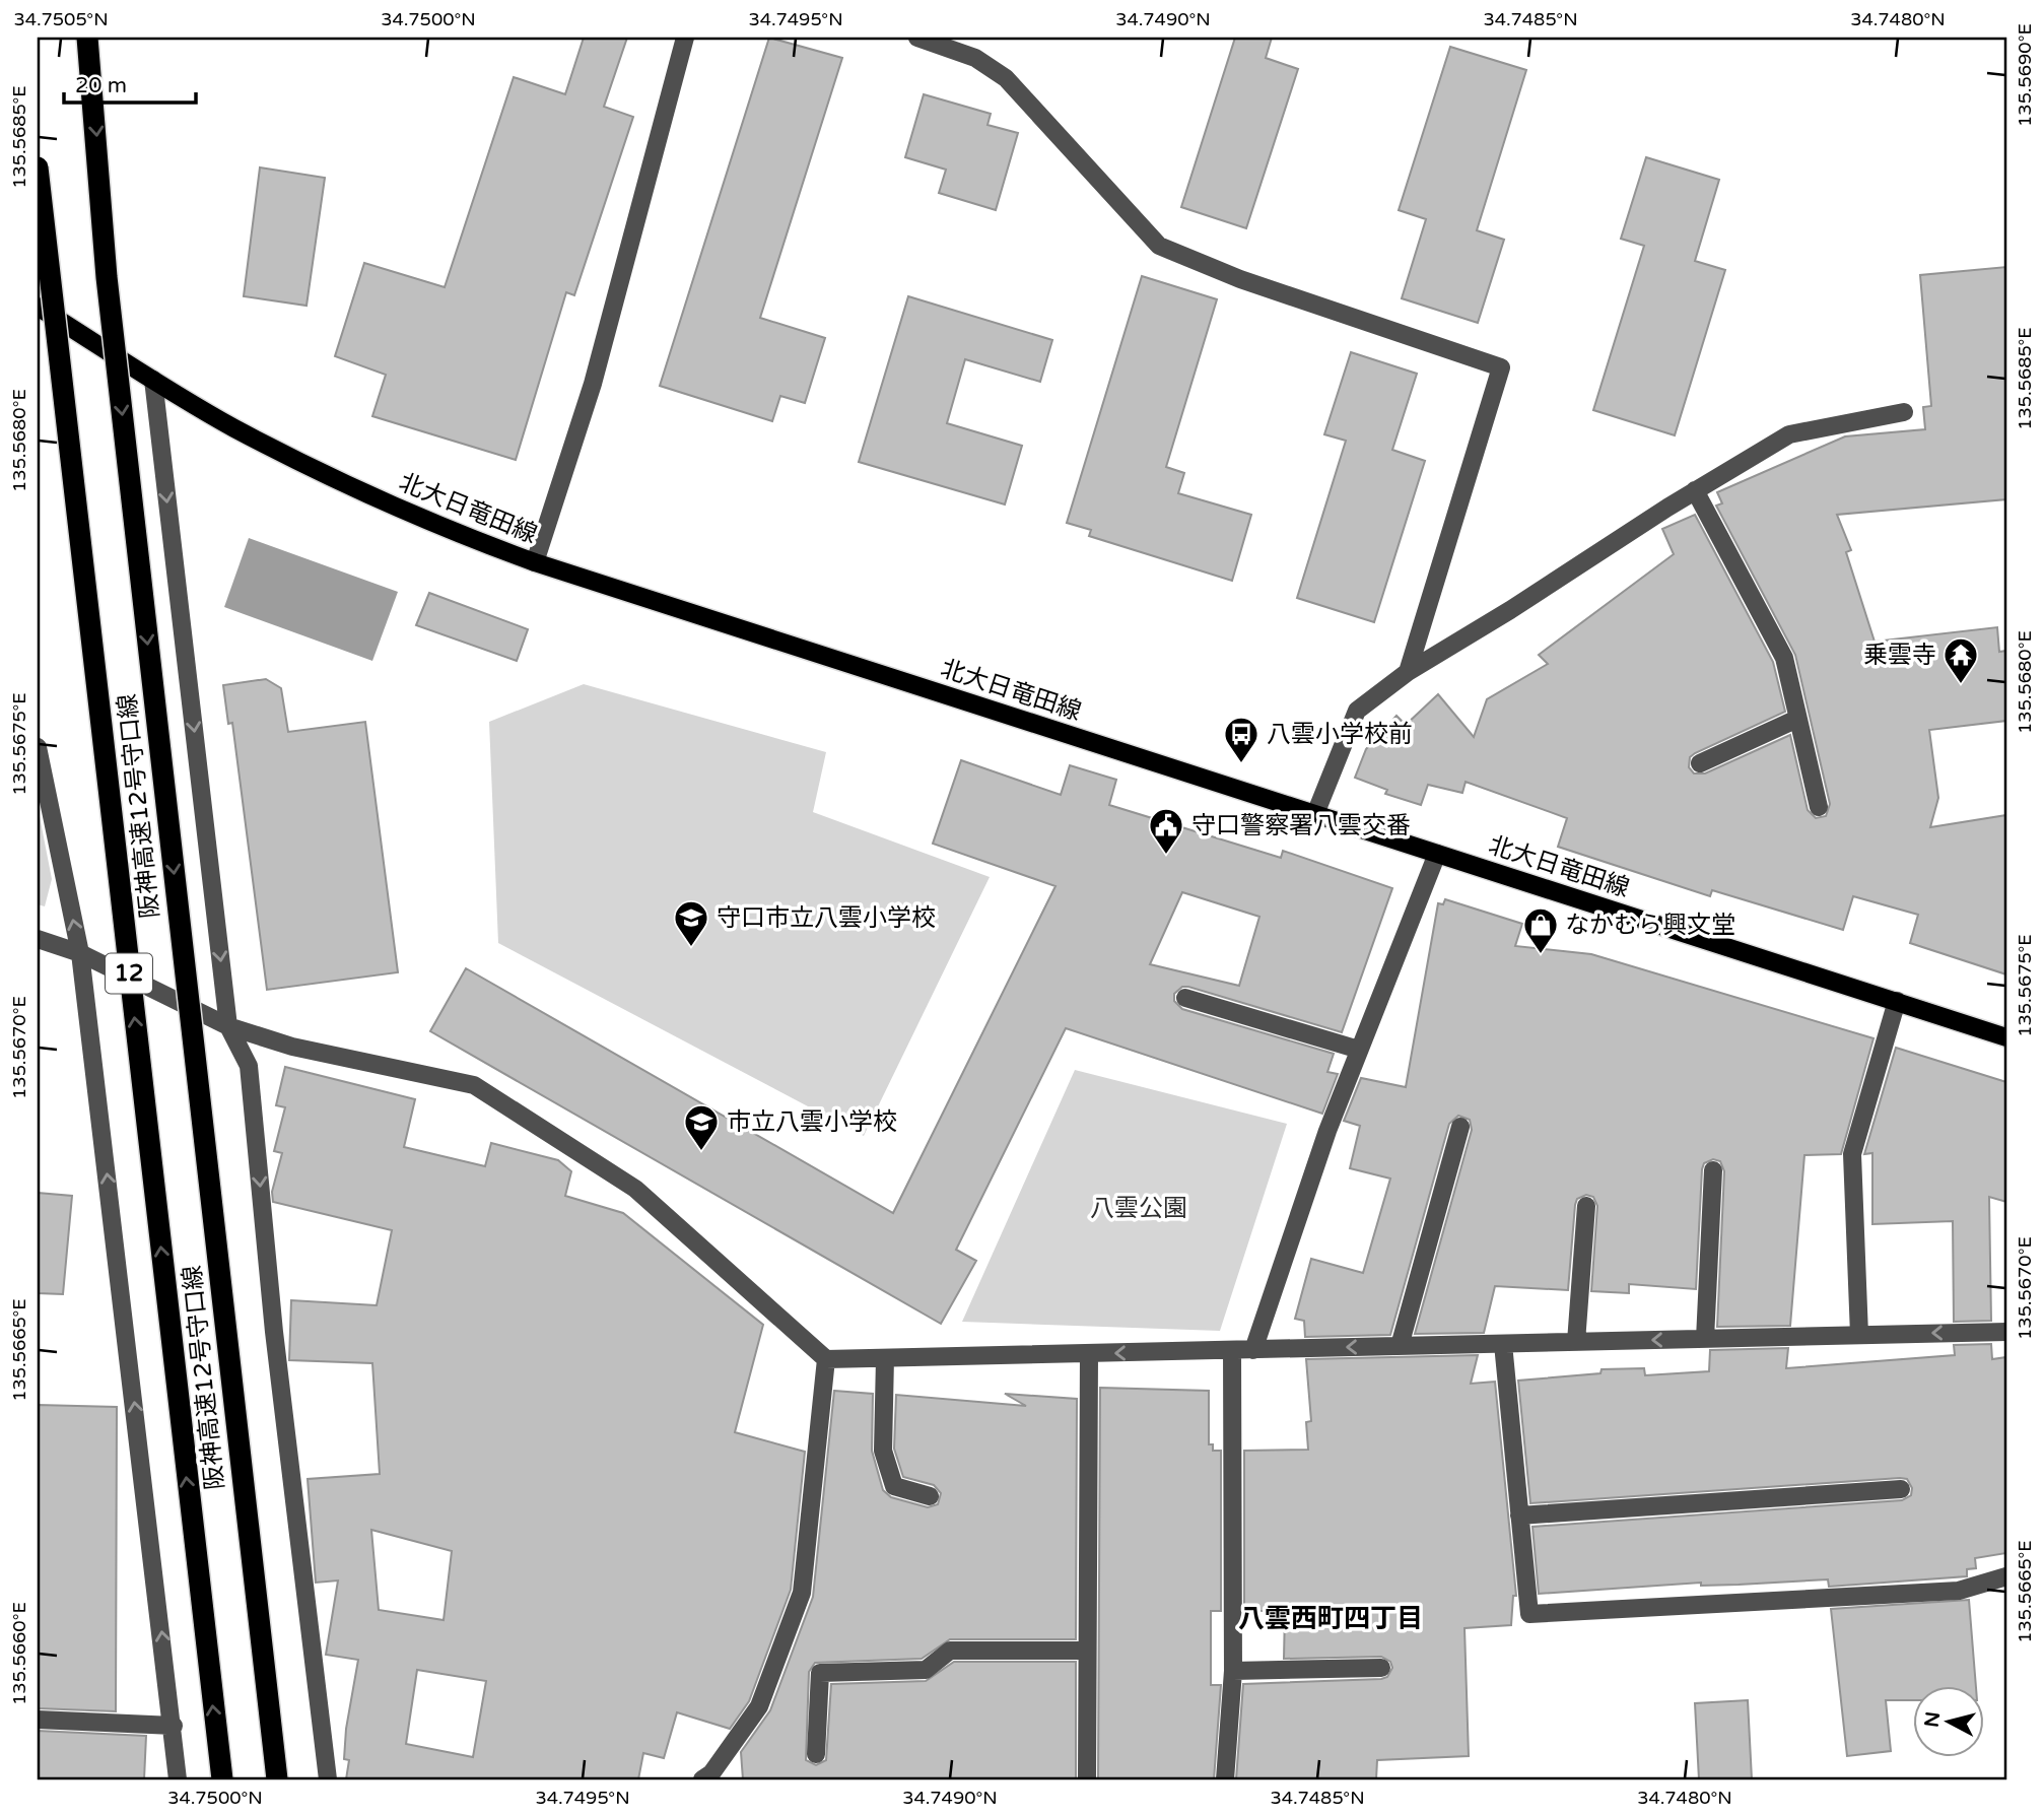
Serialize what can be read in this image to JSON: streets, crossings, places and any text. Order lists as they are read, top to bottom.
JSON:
{
  "streets": {
    "highway": ["阪神高速12号守口線", "12"],
    "main road": ["北大日竜田線"]
  },
  "districts": ["八雲西町四丁目"],
  "parks": ["八雲公園"],
  "places": {
    "temple": ["乗雲寺"],
    "bus stop": ["八雲小学校前"],
    "public building": ["守口警察署八雲交番"],
    "school or university": ["守口市立八雲小学校", "市立八雲小学校"],
    "shop": ["なかむら興文堂"]
  },
  "scale_bar": "20 m",
  "north": "left",
  "coordinates": [
    "34.7505°N",
    "34.7500°N",
    "34.7495°N",
    "34.7490°N",
    "34.7485°N",
    "34.7480°N",
    "135.5690°E",
    "135.5685°E",
    "135.5680°E",
    "135.5675°E",
    "135.5670°E",
    "135.5665°E",
    "135.5660°E"
  ]
}
